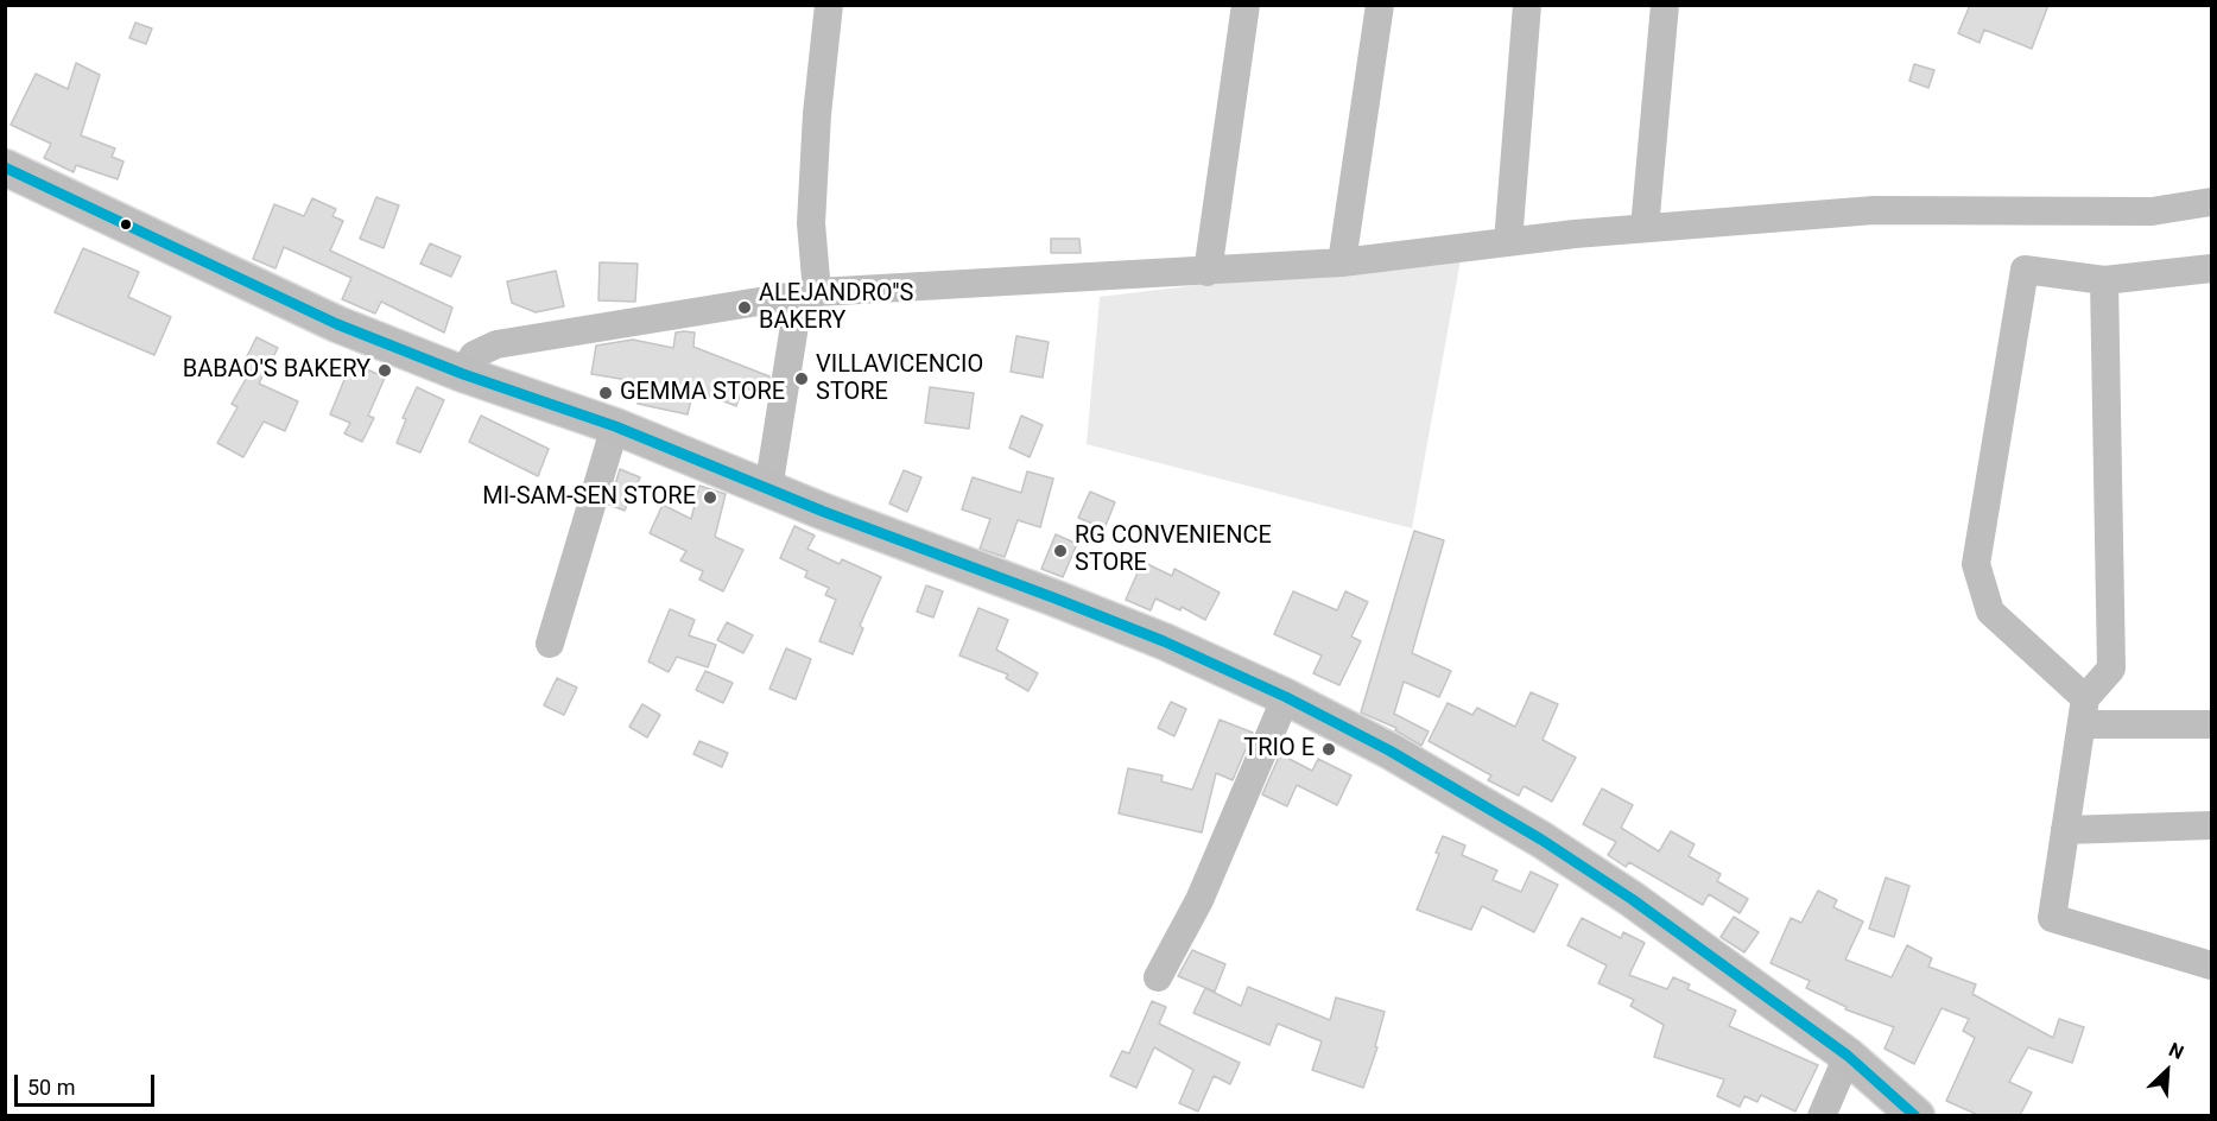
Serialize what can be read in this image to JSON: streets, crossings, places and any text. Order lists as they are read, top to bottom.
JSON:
{
  "places": [
    "ALEJANDRO''S BAKERY",
    "BABAO'S BAKERY",
    "VILLAVICENCIO STORE",
    "GEMMA STORE",
    "MI-SAM-SEN STORE",
    "RG CONVENIENCE STORE",
    "TRIO E"
  ],
  "scale_bar": "50 m",
  "north": "top right"
}
